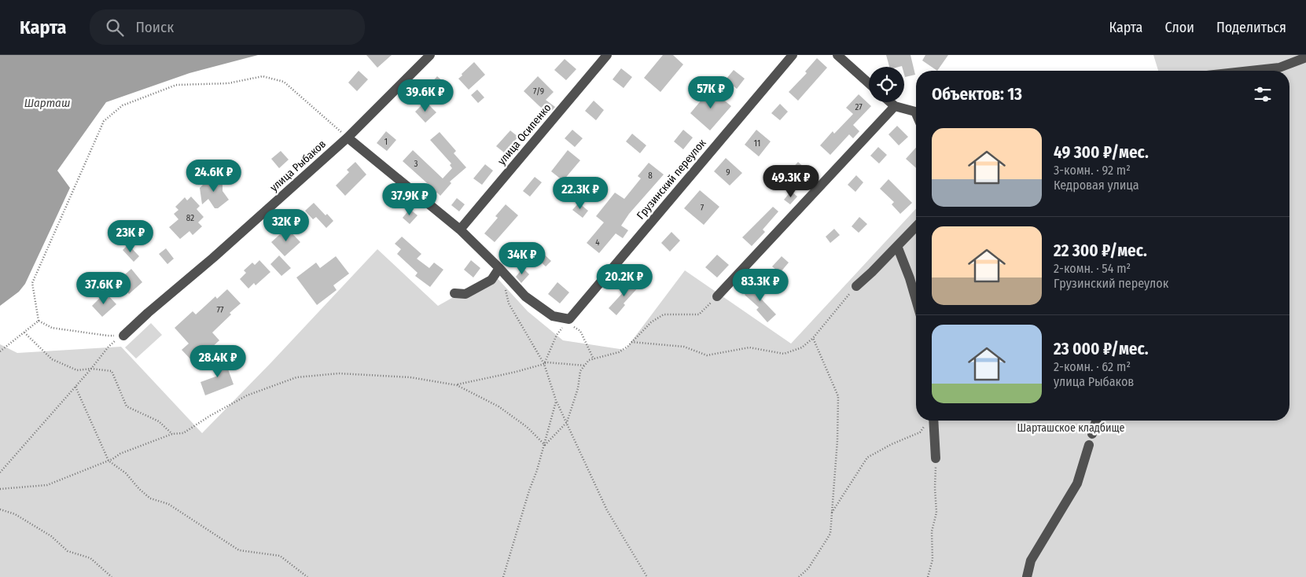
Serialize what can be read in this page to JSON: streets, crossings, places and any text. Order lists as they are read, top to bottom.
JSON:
{
  "streets": {
    "street": ["улица Осипенко", "улица Рыбаков", "Грузинский переулок"]
  },
  "water": ["Шарташ"],
  "parks": ["Шарташское кладбище"],
  "house_numbers": [
    "7/9",
    "27",
    "1",
    "11",
    "3",
    "9",
    "8",
    "7",
    "82",
    "4",
    "77"
  ],
  "page": {
    "header": "Карта",
    "search": "Поиск",
    "nav": ["Карта", "Слои", "Поделиться"],
    "heading": "Объектов: 13",
    "price": [
      "57K ₽",
      "39.6K ₽",
      "24.6K ₽",
      "49.3K ₽",
      "22.3K ₽",
      "37.9K ₽",
      "32K ₽",
      "23K ₽",
      "34K ₽",
      "20.2K ₽",
      "83.3K ₽",
      "37.6K ₽",
      "28.4K ₽"
    ],
    "list": [
      {
        "name": "49 300 ₽/мес.",
        "note": "3-комн. · 92 m² · Кедровая улица"
      },
      {
        "name": "22 300 ₽/мес.",
        "note": "2-комн. · 54 m² · Грузинский переулок"
      },
      {
        "name": "23 000 ₽/мес.",
        "note": "2-комн. · 62 m² · улица Рыбаков"
      }
    ]
  }
}
